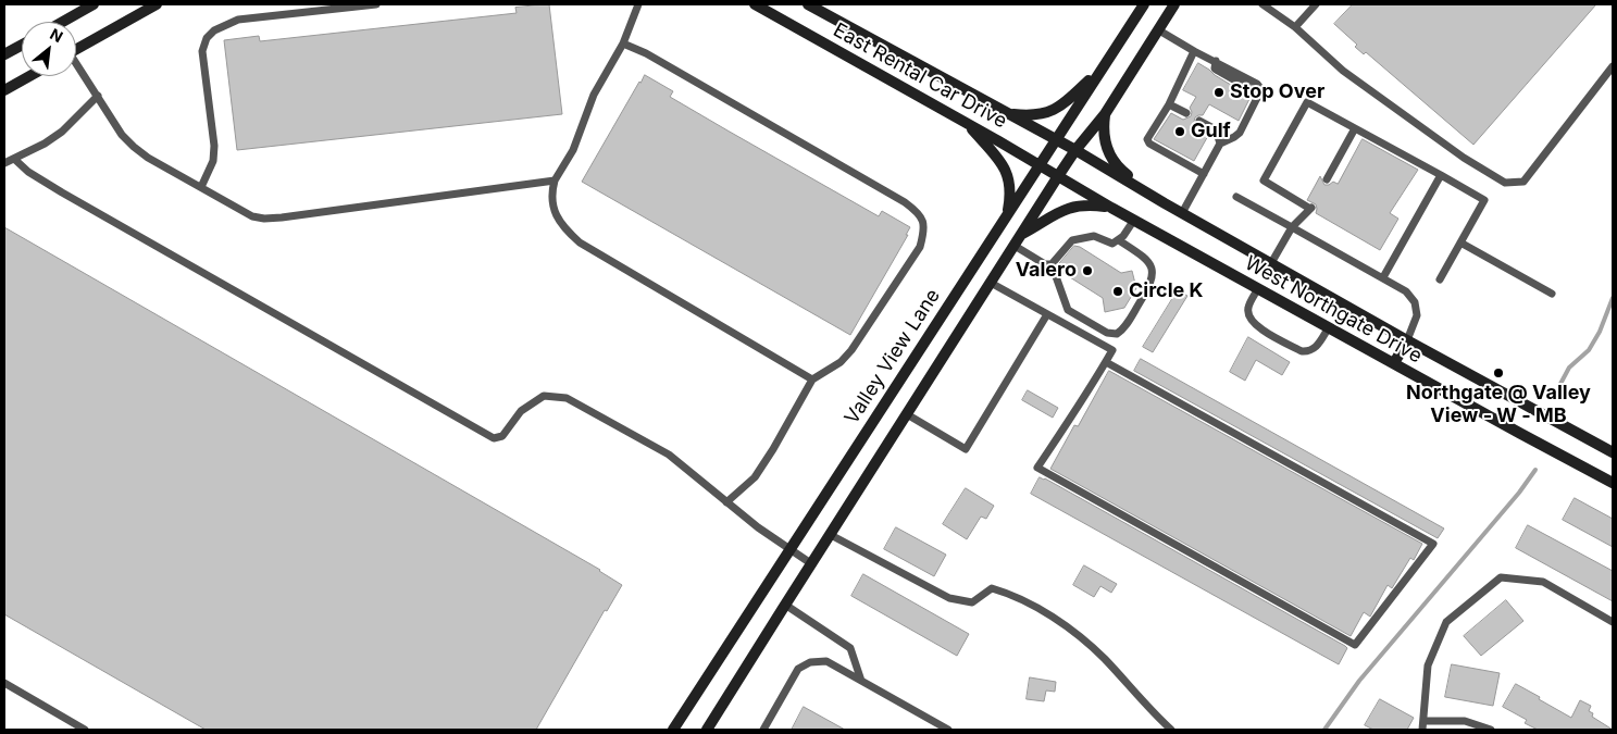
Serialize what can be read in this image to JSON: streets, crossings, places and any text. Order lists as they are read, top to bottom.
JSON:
{
  "streets": {
    "main road": ["East Rental Car Drive", "West Northgate Drive", "Valley View Lane"]
  },
  "crossings": [
    ["East Rental Car Drive", "West Northgate Drive"],
    ["East Rental Car Drive", "Valley View Lane"],
    ["West Northgate Drive", "Valley View Lane"]
  ],
  "places": [
    "Stop Over",
    "Gulf",
    "Valero",
    "Circle K",
    "Northgate @ Valley View - W - MB"
  ],
  "north": "top right"
}
